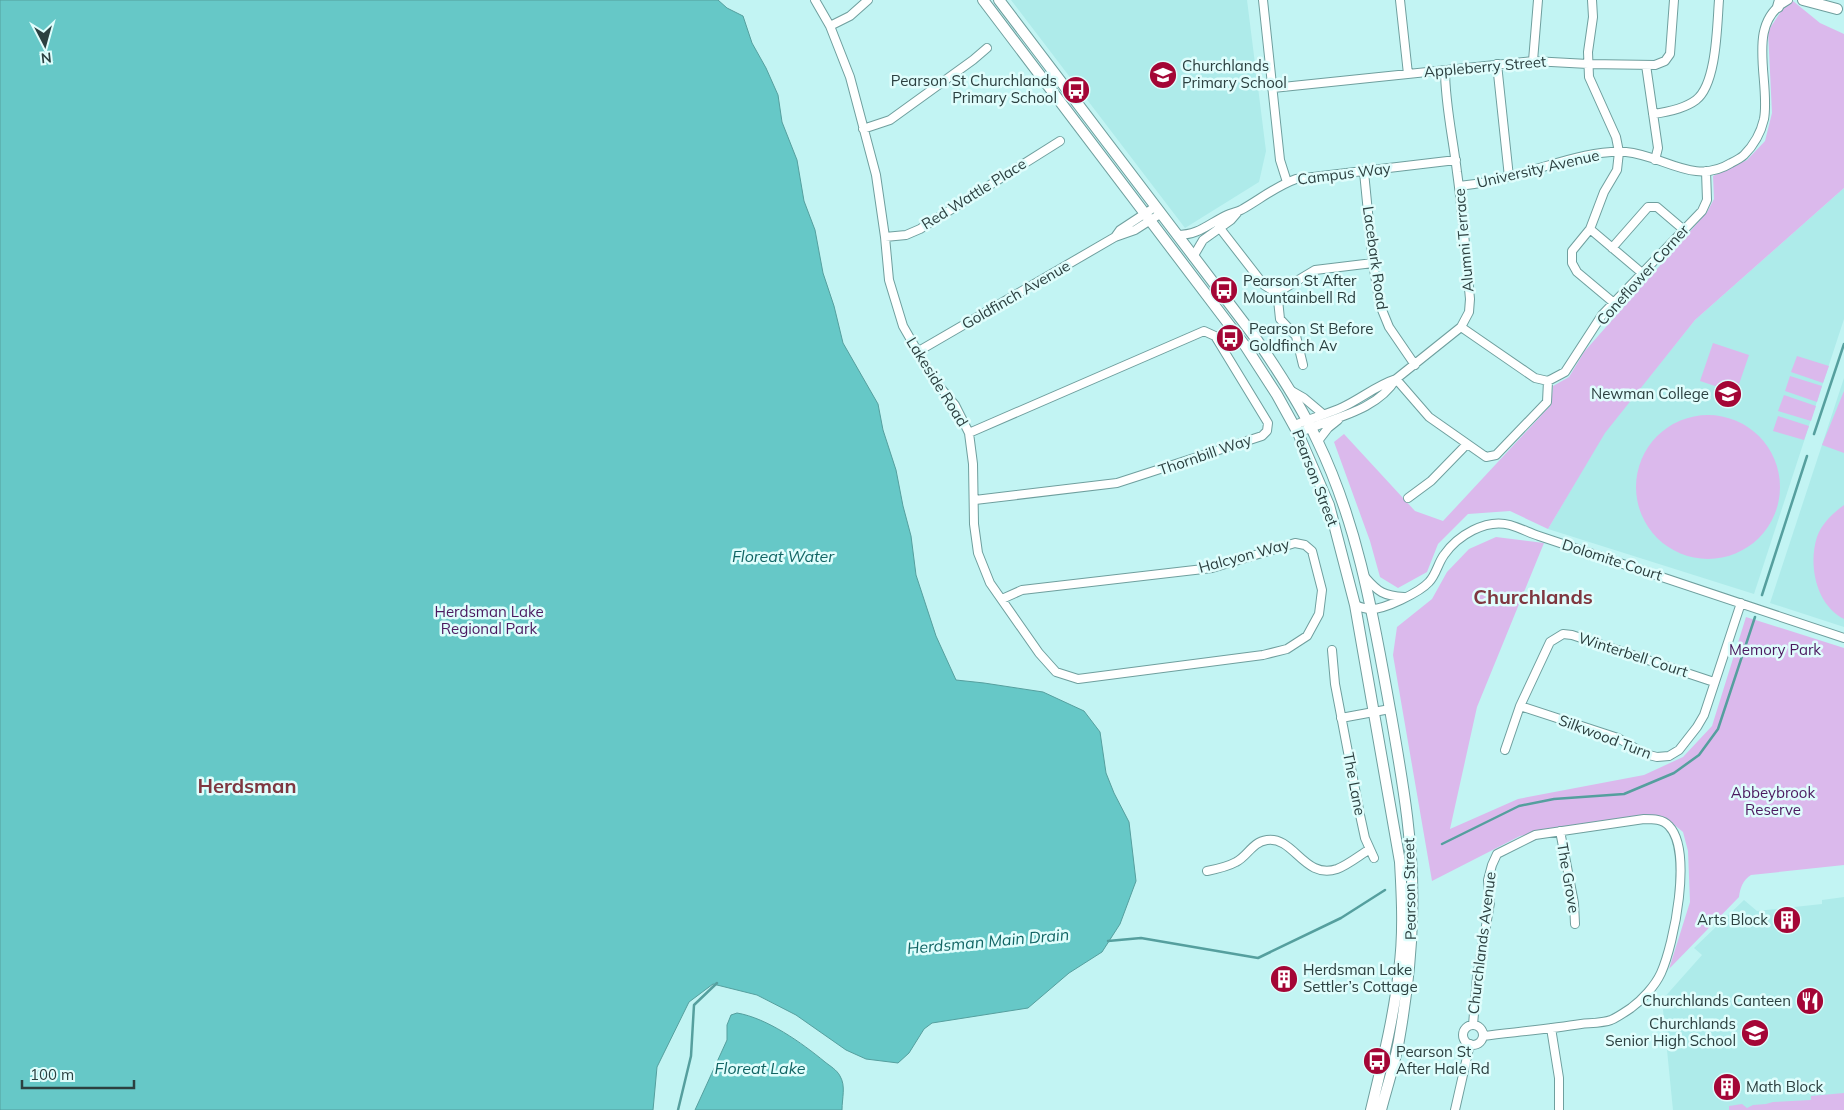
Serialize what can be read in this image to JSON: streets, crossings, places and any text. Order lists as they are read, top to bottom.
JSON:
{
  "streets": {
    "main road": ["Pearson Street"],
    "street": [
      "Appleberry Street",
      "University Avenue",
      "Campus Way",
      "Red Wattle Place",
      "Alumni Terrace",
      "Lacebark Road",
      "Coneflower Corner",
      "Goldfinch Avenue",
      "Lakeside Road",
      "Thornbill Way",
      "Halcyon Way",
      "Dolomite Court",
      "Winterbell Court",
      "Silkwood Turn",
      "The Lane",
      "The Grove",
      "Churchlands Avenue"
    ]
  },
  "crossings": [
    ["Appleberry Street", "Alumni Terrace"],
    ["University Avenue", "Alumni Terrace"],
    ["University Avenue", "Coneflower Corner"],
    ["Campus Way", "Alumni Terrace"],
    ["Campus Way", "Lacebark Road"],
    ["Campus Way", "Pearson Street"],
    ["Red Wattle Place", "Lakeside Road"],
    ["Alumni Terrace", "Lacebark Road"],
    ["Alumni Terrace", "Pearson Street"],
    ["Goldfinch Avenue", "Lakeside Road"],
    ["Goldfinch Avenue", "Pearson Street"],
    ["Lakeside Road", "Thornbill Way"],
    ["Lakeside Road", "Halcyon Way"],
    ["Pearson Street", "Dolomite Court"],
    ["Dolomite Court", "Silkwood Turn"],
    ["Winterbell Court", "Silkwood Turn"],
    ["The Grove", "Churchlands Avenue"]
  ],
  "districts": ["Churchlands", "Herdsman"],
  "water": ["Floreat Water", "Herdsman Main Drain", "Floreat Lake"],
  "parks": ["Herdsman Lake Regional Park", "Memory Park", "Abbeybrook Reserve"],
  "places": {
    "school or university": ["Churchlands Primary School", "Newman College", "Churchlands Senior High School"],
    "bus stop": [
      "Pearson St Churchlands Primary School",
      "Pearson St After Mountainbell Rd",
      "Pearson St Before Goldfinch Av",
      "Pearson St After Hale Rd"
    ],
    "building": ["Arts Block", "Herdsman Lake Settler’s Cottage", "Math Block"],
    "restaurant": ["Churchlands Canteen"]
  },
  "scale_bar": "100 m",
  "north": "bottom"
}
